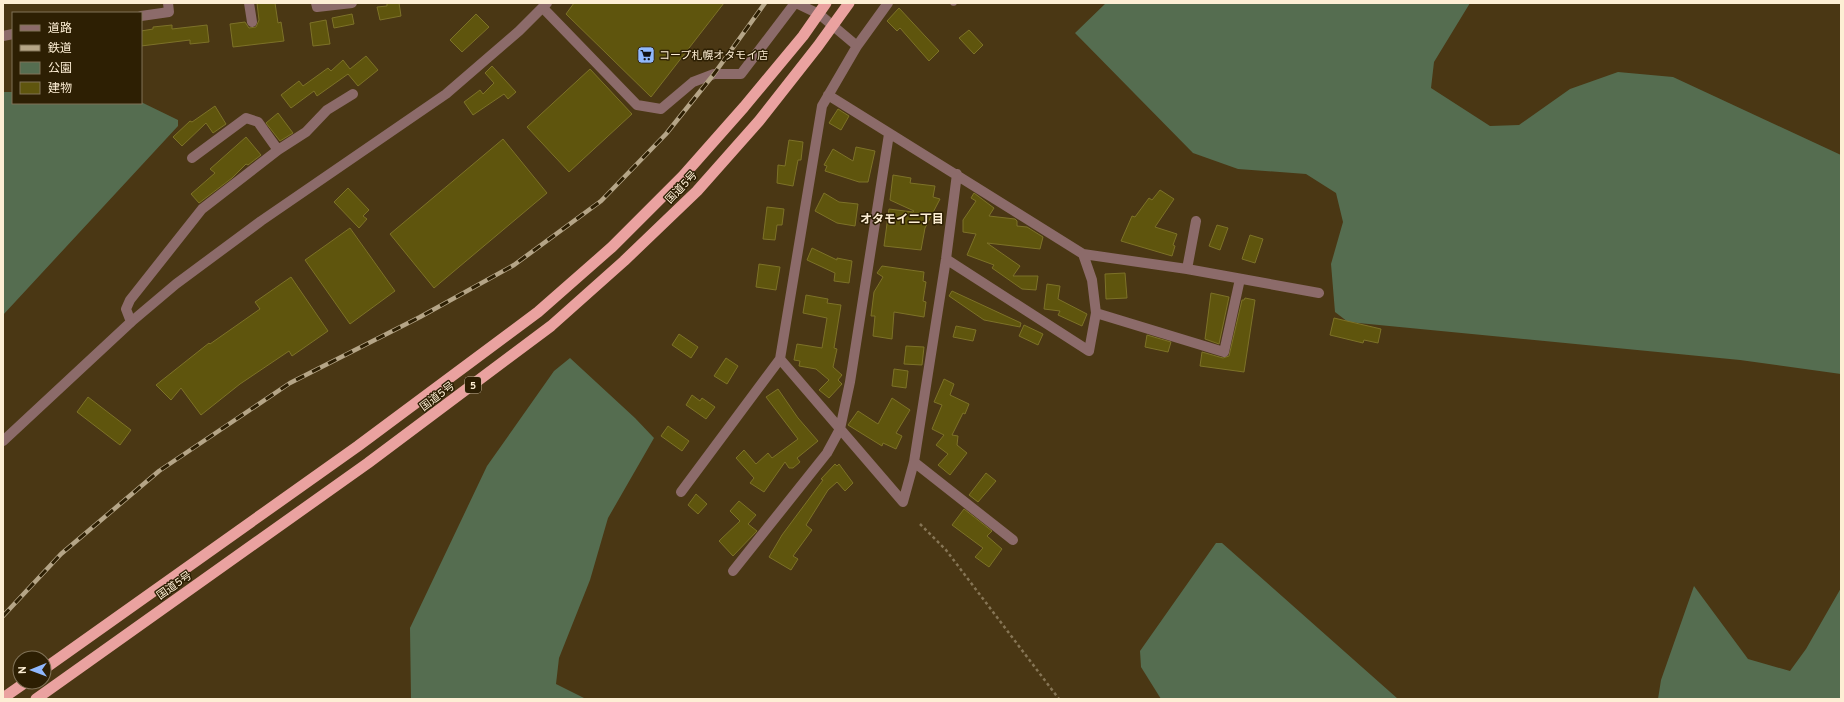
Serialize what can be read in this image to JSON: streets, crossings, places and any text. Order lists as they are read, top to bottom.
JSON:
{
  "streets": {
    "highway": ["国道5号", "5"]
  },
  "districts": ["オタモイ二丁目"],
  "places": {
    "supermarket": ["コープ札幌オタモイ店"]
  },
  "legend": [
    "道路",
    "鉄道",
    "公園",
    "建物"
  ],
  "north": "left"
}
